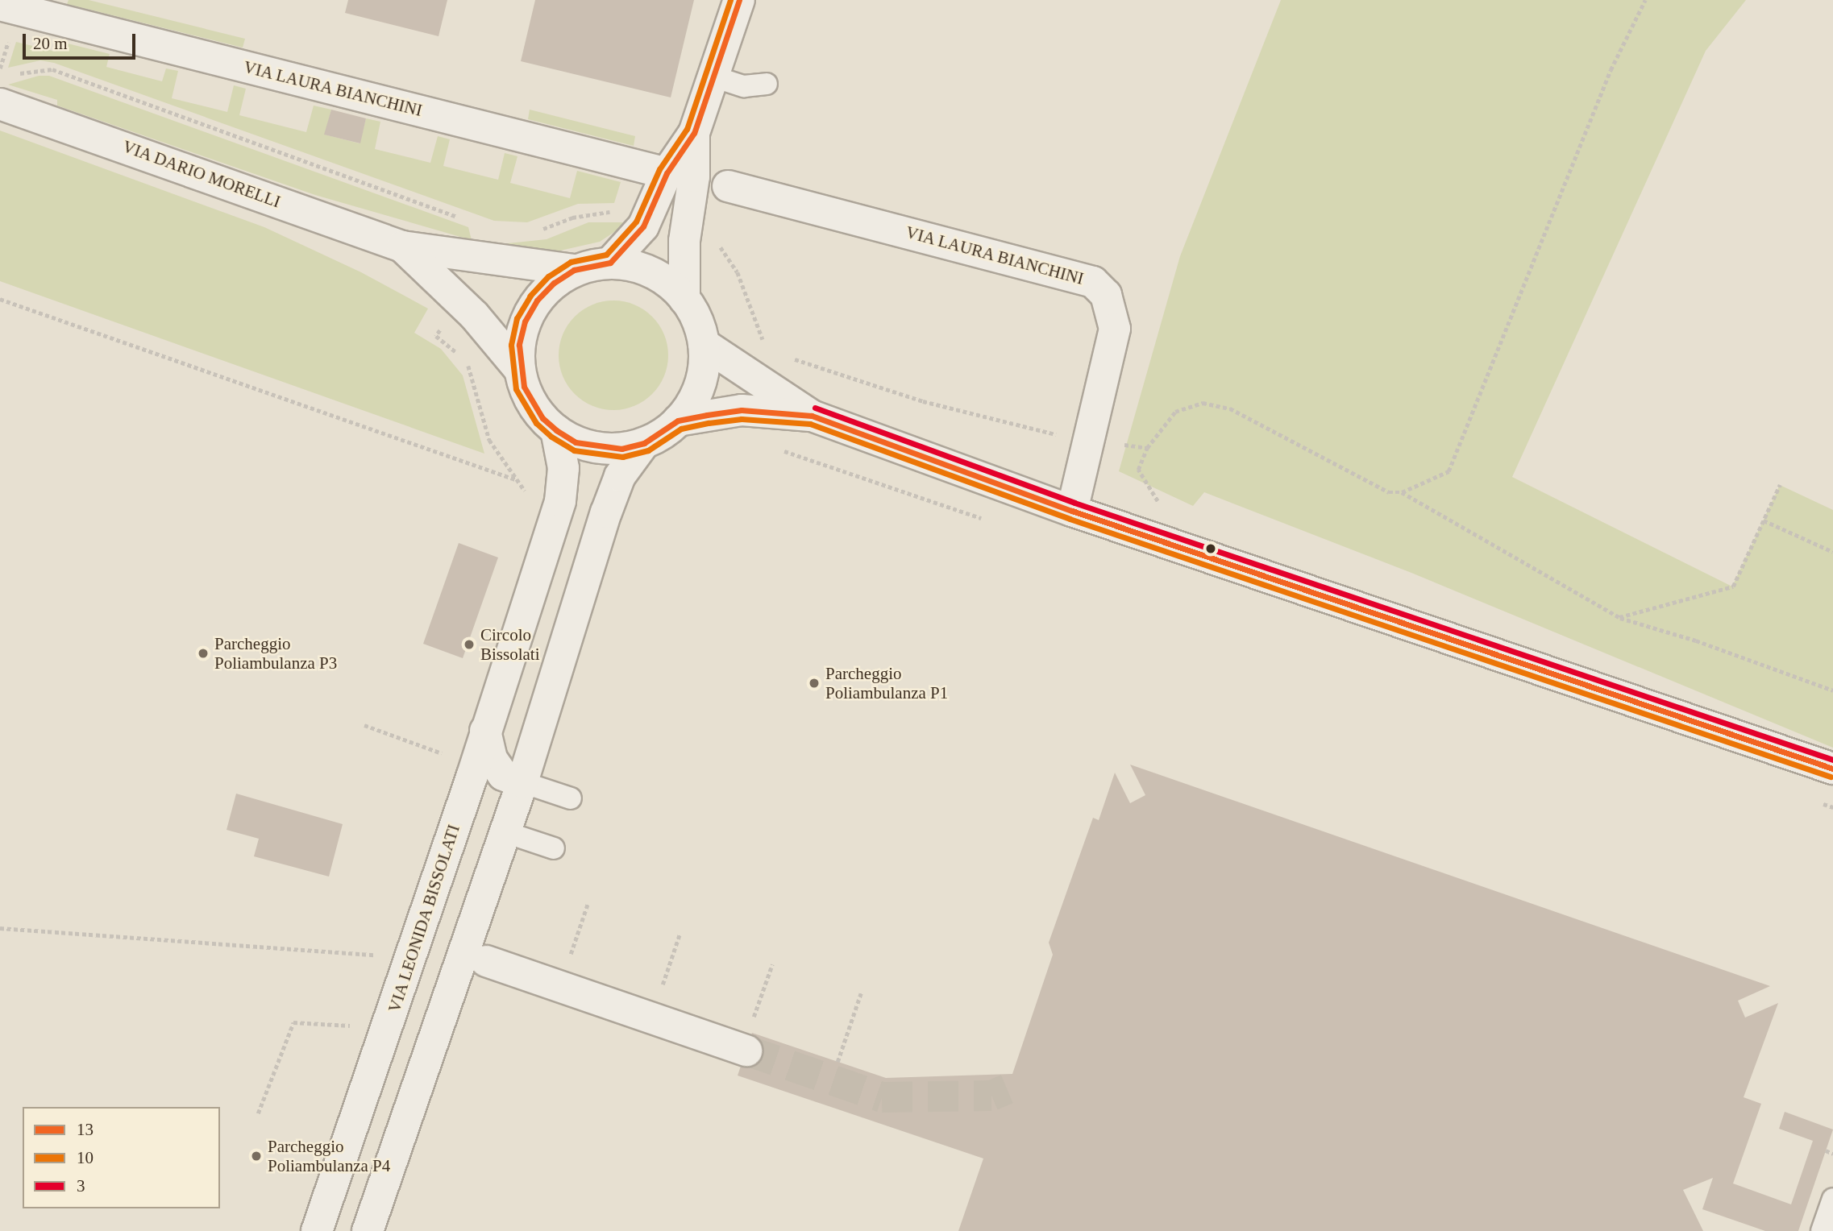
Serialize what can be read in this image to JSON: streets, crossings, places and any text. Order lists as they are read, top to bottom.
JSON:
{
  "streets": {
    "street": ["VIA LAURA BIANCHINI", "VIA DARIO MORELLI", "VIA LEONIDA BISSOLATI"]
  },
  "crossings": [
    ["VIA DARIO MORELLI", "VIA LEONIDA BISSOLATI"]
  ],
  "places": [
    "Circolo Bissolati",
    "Parcheggio Poliambulanza P3",
    "Parcheggio Poliambulanza P1",
    "Parcheggio Poliambulanza P4"
  ],
  "lines": ["transit line 13", "transit line 10", "transit line 3"],
  "legend": ["13", "10", "3"],
  "scale_bar": "20 m"
}
